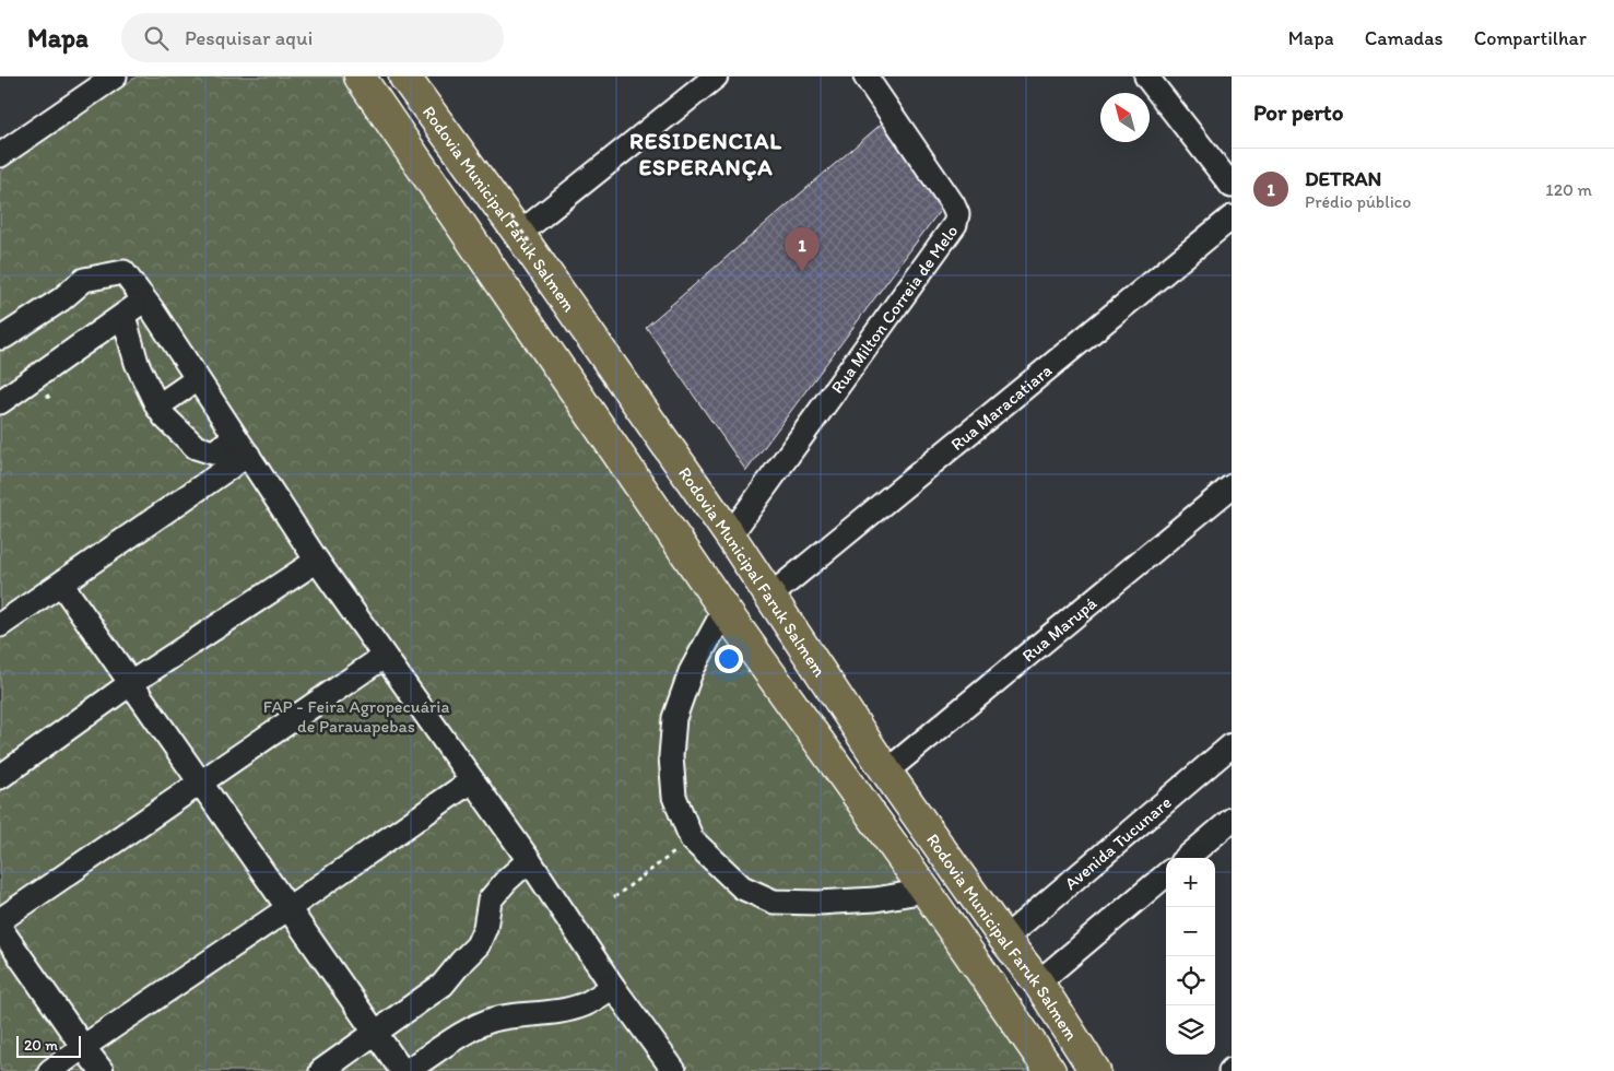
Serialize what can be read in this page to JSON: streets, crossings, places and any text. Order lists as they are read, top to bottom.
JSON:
{
  "streets": {
    "main road": ["Rodovia Municipal Faruk Salmem"],
    "street": [
      "Rua Milton Correia de Melo",
      "Rua Maracatiara",
      "Rua Marupá",
      "Avenida Tucunare"
    ]
  },
  "crossings": [
    ["Rodovia Municipal Faruk Salmem", "Rua Milton Correia de Melo"],
    ["Rodovia Municipal Faruk Salmem", "Rua Maracatiara"],
    ["Rodovia Municipal Faruk Salmem", "Rua Marupá"],
    ["Rodovia Municipal Faruk Salmem", "Avenida Tucunare"]
  ],
  "districts": ["RESIDENCIAL ESPERANÇA"],
  "parks": ["FAP - Feira Agropecuária de Parauapebas"],
  "scale_bar": "20 m",
  "north": "top left",
  "page": {
    "header": "Mapa",
    "search": "Pesquisar aqui",
    "nav": ["Mapa", "Camadas", "Compartilhar"],
    "heading": "Por perto",
    "list": [
      {
        "mark": "1",
        "name": "DETRAN",
        "note": "Prédio público",
        "value": "120 m"
      }
    ],
    "pins": "1",
    "map_buttons": ["+", "−"],
    "scale": "20 m"
  }
}
